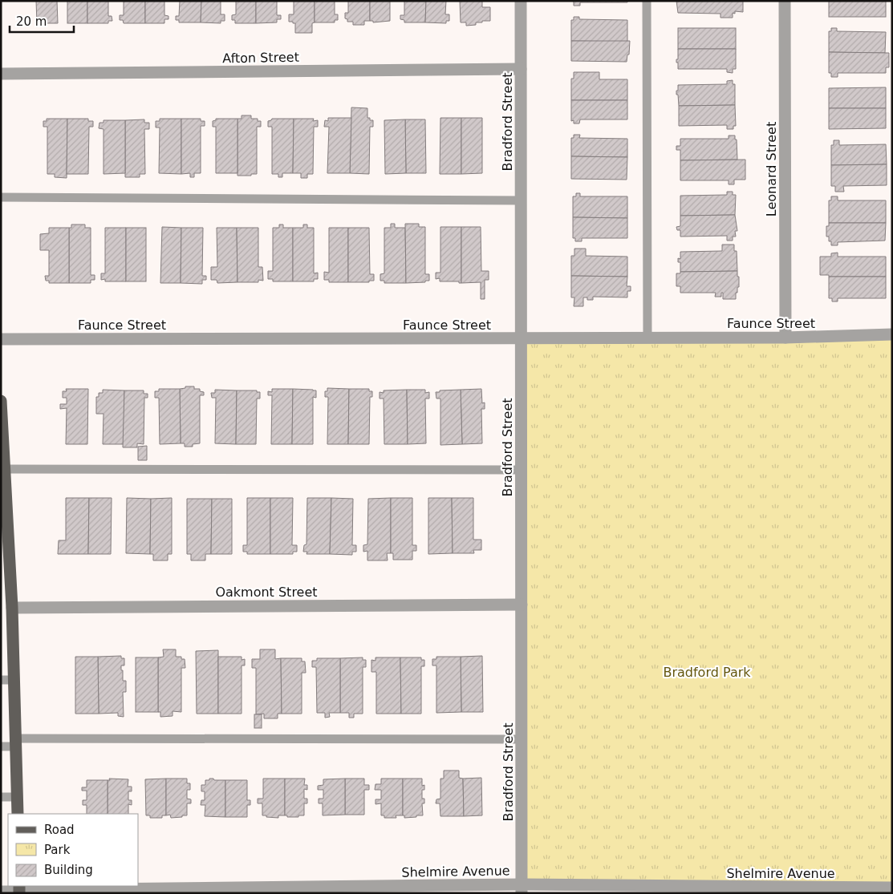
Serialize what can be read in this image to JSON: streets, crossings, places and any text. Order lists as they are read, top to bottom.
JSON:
{
  "streets": {
    "street": [
      "Afton Street",
      "Bradford Street",
      "Leonard Street",
      "Faunce Street",
      "Oakmont Street",
      "Shelmire Avenue"
    ]
  },
  "crossings": [
    ["Afton Street", "Bradford Street"],
    ["Bradford Street", "Faunce Street"],
    ["Bradford Street", "Oakmont Street"],
    ["Bradford Street", "Shelmire Avenue"],
    ["Leonard Street", "Faunce Street"]
  ],
  "parks": ["Bradford Park"],
  "legend": ["Road", "Park", "Building"],
  "scale_bar": "20 m"
}
